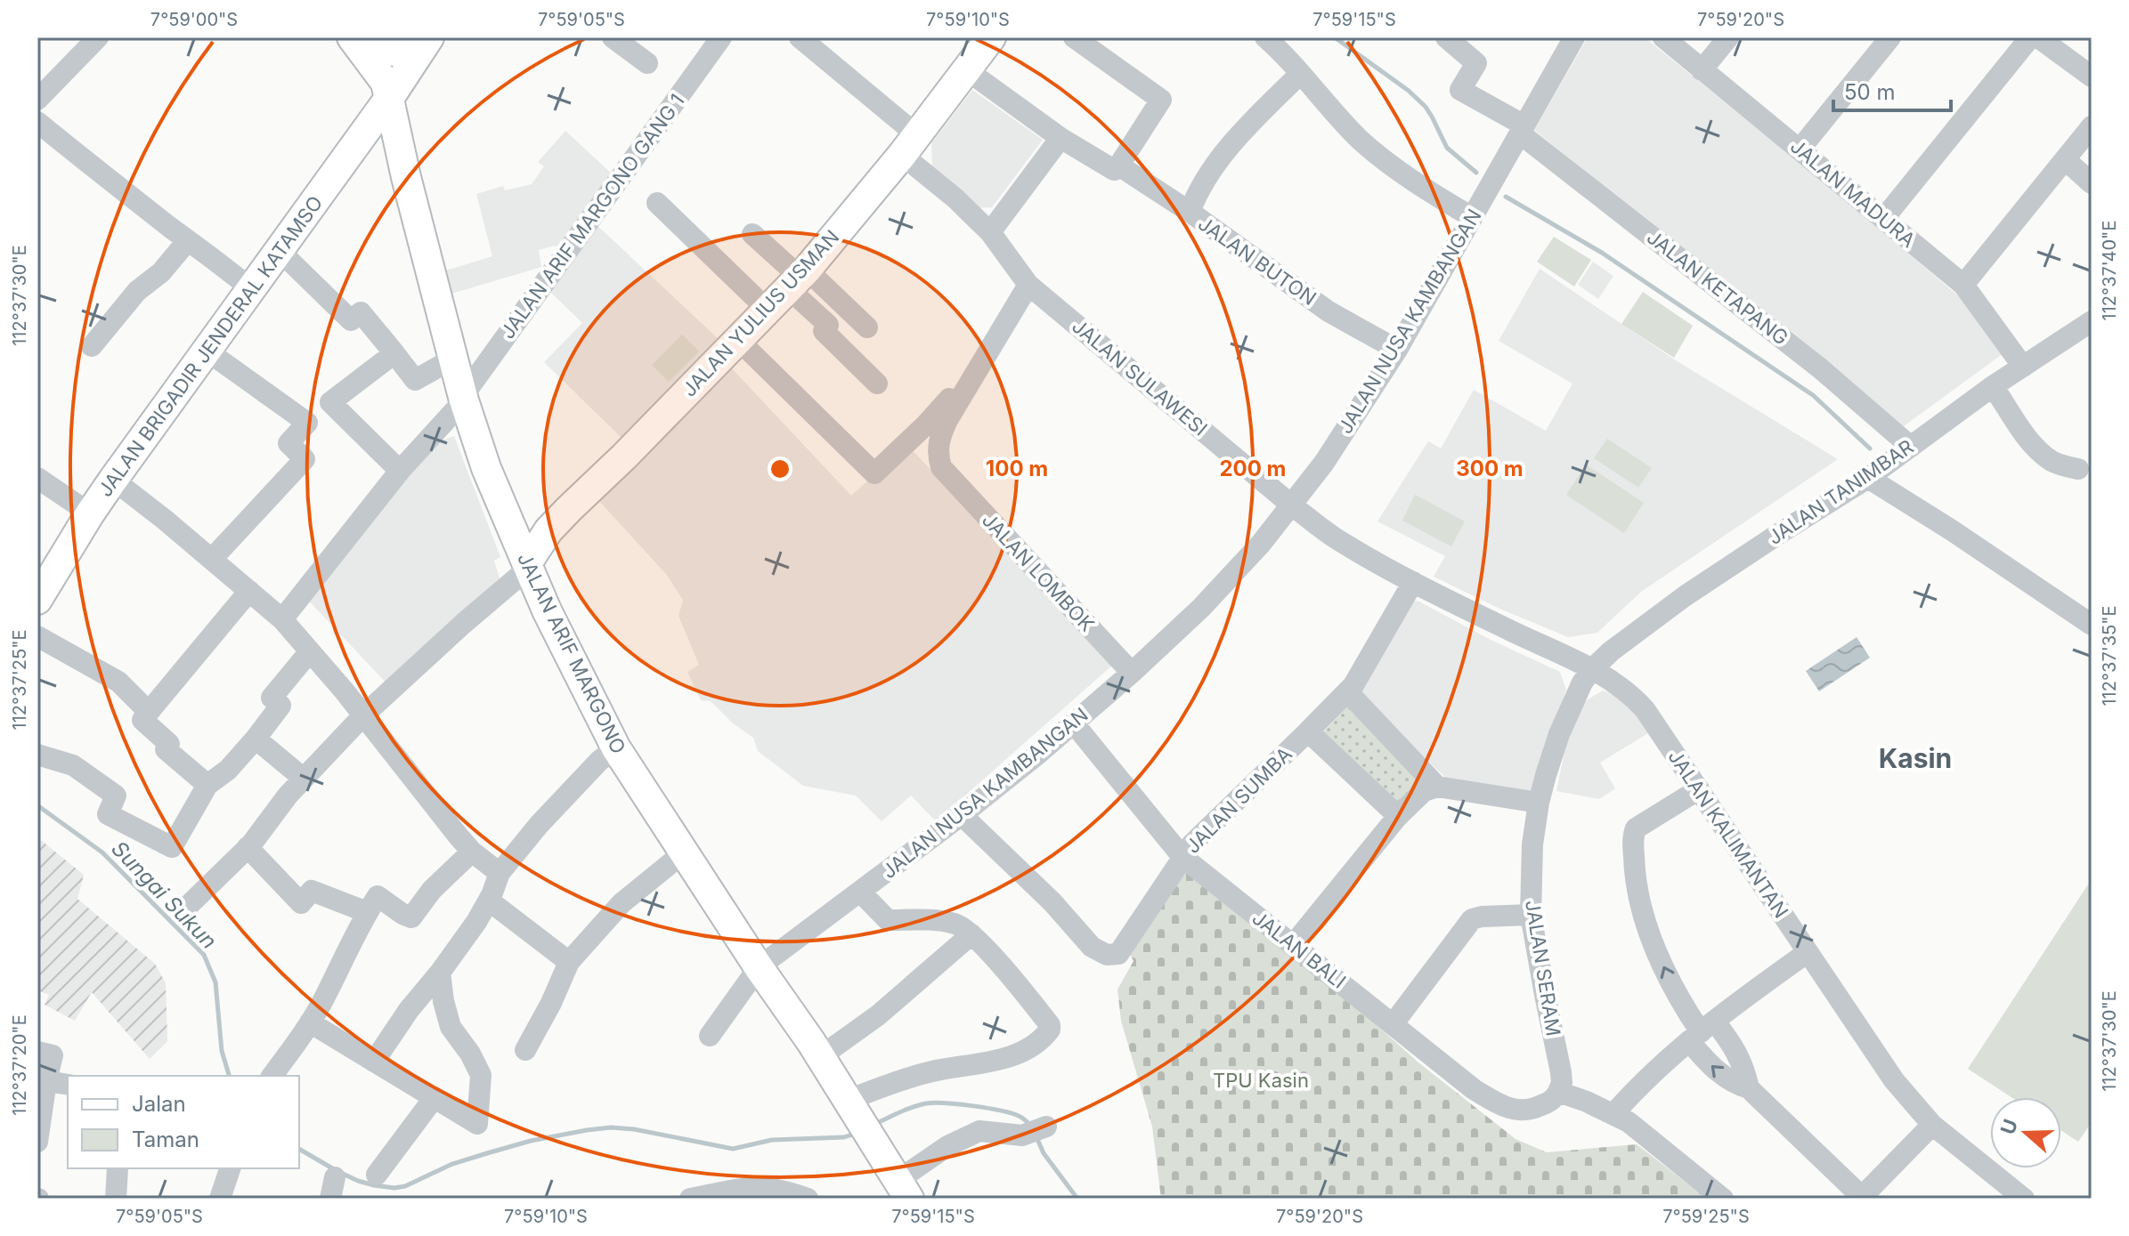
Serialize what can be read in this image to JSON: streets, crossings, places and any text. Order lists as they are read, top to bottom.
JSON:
{
  "streets": {
    "main road": ["JALAN YULIUS USMAN", "JALAN BRIGADIR JENDERAL KATAMSO", "JALAN ARIF MARGONO"],
    "street": [
      "JALAN MADURA",
      "JALAN ARIF MARGONO GANG 1",
      "JALAN BUTON",
      "JALAN KETAPANG",
      "JALAN NUSA KAMBANGAN",
      "JALAN SULAWESI",
      "JALAN TANIMBAR",
      "JALAN LOMBOK",
      "JALAN SUMBA",
      "JALAN KALIMANTAN",
      "JALAN BALI",
      "JALAN SERAM"
    ]
  },
  "crossings": [
    ["JALAN MADURA", "JALAN TANIMBAR"],
    ["JALAN ARIF MARGONO GANG 1", "JALAN ARIF MARGONO"],
    ["JALAN BUTON", "JALAN NUSA KAMBANGAN"],
    ["JALAN KETAPANG", "JALAN NUSA KAMBANGAN"],
    ["JALAN KETAPANG", "JALAN TANIMBAR"],
    ["JALAN YULIUS USMAN", "JALAN SULAWESI"],
    ["JALAN YULIUS USMAN", "JALAN ARIF MARGONO"],
    ["JALAN NUSA KAMBANGAN", "JALAN SULAWESI"],
    ["JALAN NUSA KAMBANGAN", "JALAN LOMBOK"],
    ["JALAN NUSA KAMBANGAN", "JALAN ARIF MARGONO"],
    ["JALAN NUSA KAMBANGAN", "JALAN SUMBA"],
    ["JALAN NUSA KAMBANGAN", "JALAN BALI"],
    ["JALAN BRIGADIR JENDERAL KATAMSO", "JALAN ARIF MARGONO"],
    ["JALAN SULAWESI", "JALAN TANIMBAR"],
    ["JALAN SULAWESI", "JALAN SUMBA"],
    ["JALAN SULAWESI", "JALAN KALIMANTAN"],
    ["JALAN SULAWESI", "JALAN SERAM"],
    ["JALAN TANIMBAR", "JALAN KALIMANTAN"],
    ["JALAN TANIMBAR", "JALAN SERAM"],
    ["JALAN SUMBA", "JALAN BALI"],
    ["JALAN KALIMANTAN", "JALAN SERAM"],
    ["JALAN BALI", "JALAN SERAM"]
  ],
  "districts": ["Kasin"],
  "water": ["Sungai Sukun"],
  "parks": ["TPU Kasin"],
  "legend": ["Jalan", "Taman"],
  "scale_bar": "50 m",
  "north": "left",
  "coordinates": [
    "7°59'00\"S",
    "7°59'05\"S",
    "7°59'10\"S",
    "7°59'15\"S",
    "7°59'20\"S",
    "112°37'40\"E",
    "112°37'30\"E",
    "112°37'35\"E",
    "112°37'25\"E",
    "112°37'20\"E",
    "7°59'25\"S"
  ],
  "rings": ["100 m", "200 m", "300 m"]
}
